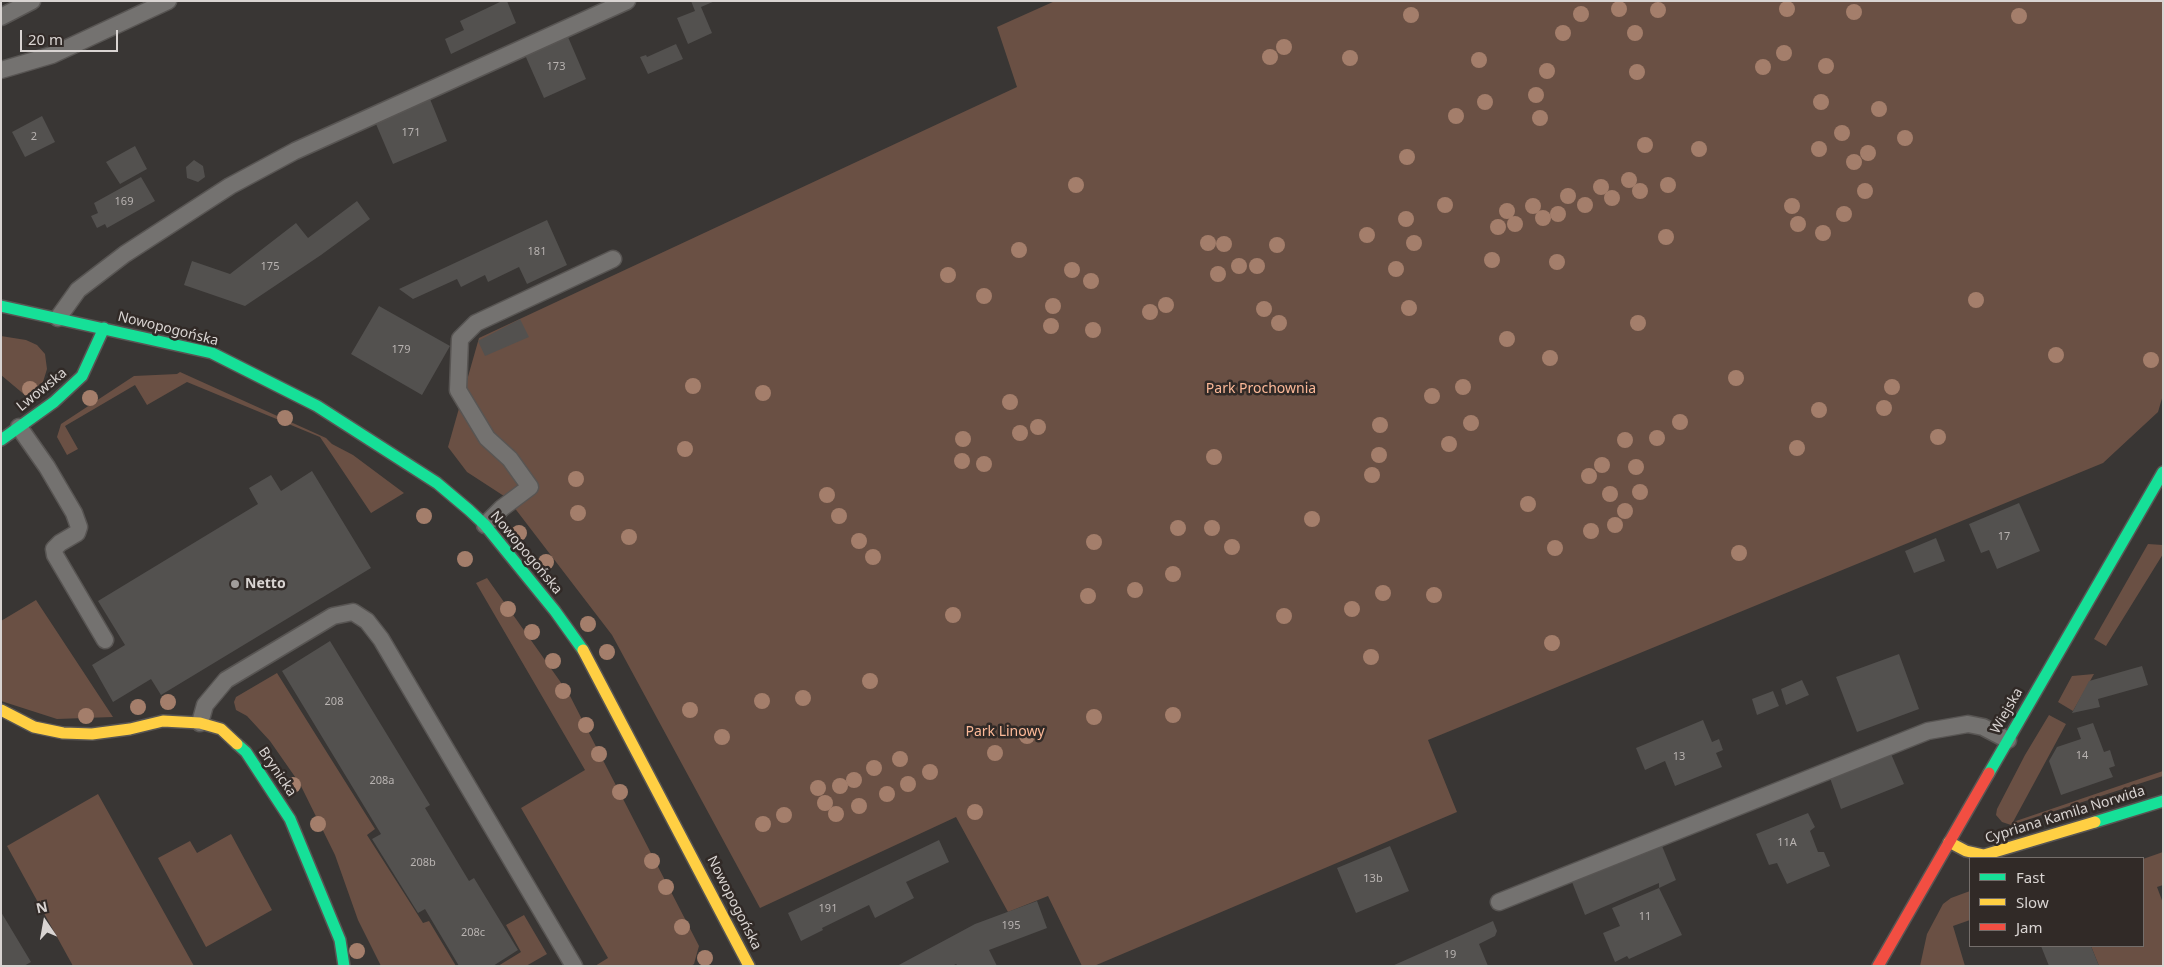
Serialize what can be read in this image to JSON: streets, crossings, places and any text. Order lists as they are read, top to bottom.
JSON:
{
  "streets": {
    "street": [
      "Nowopogońska",
      "Lwowska",
      "Wiejska",
      "Brynicka",
      "Cypriana Kamila Norwida"
    ]
  },
  "crossings": [
    ["Nowopogońska", "Lwowska"],
    ["Wiejska", "Cypriana Kamila Norwida"]
  ],
  "parks": ["Park Prochownia", "Park Linowy"],
  "places": ["Netto"],
  "house_numbers": [
    "173",
    "171",
    "2",
    "169",
    "181",
    "175",
    "179",
    "17",
    "208",
    "14",
    "13",
    "208a",
    "11A",
    "208b",
    "13b",
    "191",
    "11",
    "195",
    "208c",
    "19"
  ],
  "legend": ["Fast", "Slow", "Jam"],
  "scale_bar": "20 m",
  "north": "top"
}
